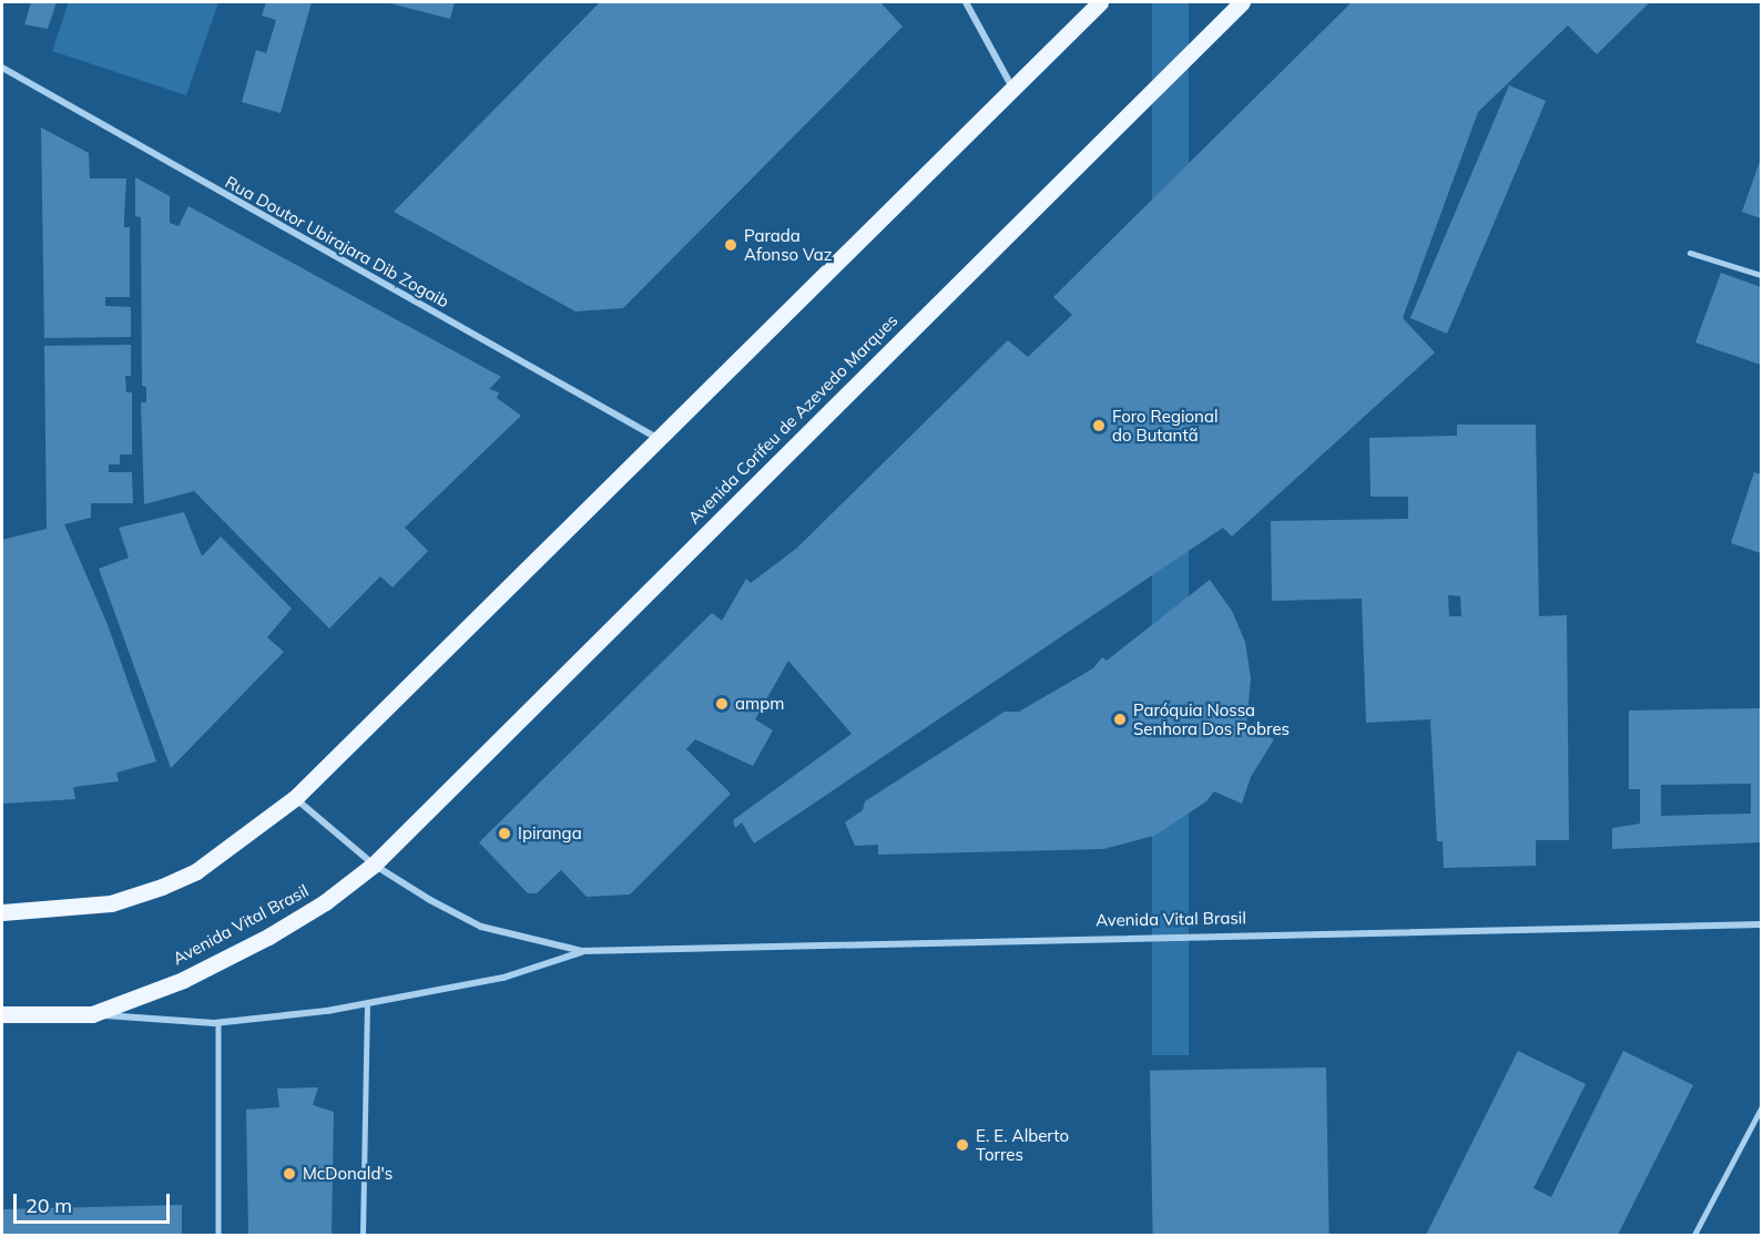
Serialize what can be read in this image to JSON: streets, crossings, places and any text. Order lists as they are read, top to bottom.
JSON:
{
  "streets": {
    "main road": ["Avenida Corifeu de Azevedo Marques", "Avenida Vital Brasil"],
    "street": ["Rua Doutor Ubirajara Dib Zogaib"]
  },
  "crossings": [
    ["Avenida Corifeu de Azevedo Marques", "Avenida Vital Brasil"]
  ],
  "places": [
    "Parada Afonso Vaz",
    "Foro Regional do Butantã",
    "ampm",
    "Paróquia Nossa Senhora Dos Pobres",
    "Ipiranga",
    "E. E. Alberto Torres",
    "McDonald's"
  ],
  "scale_bar": "20 m"
}
